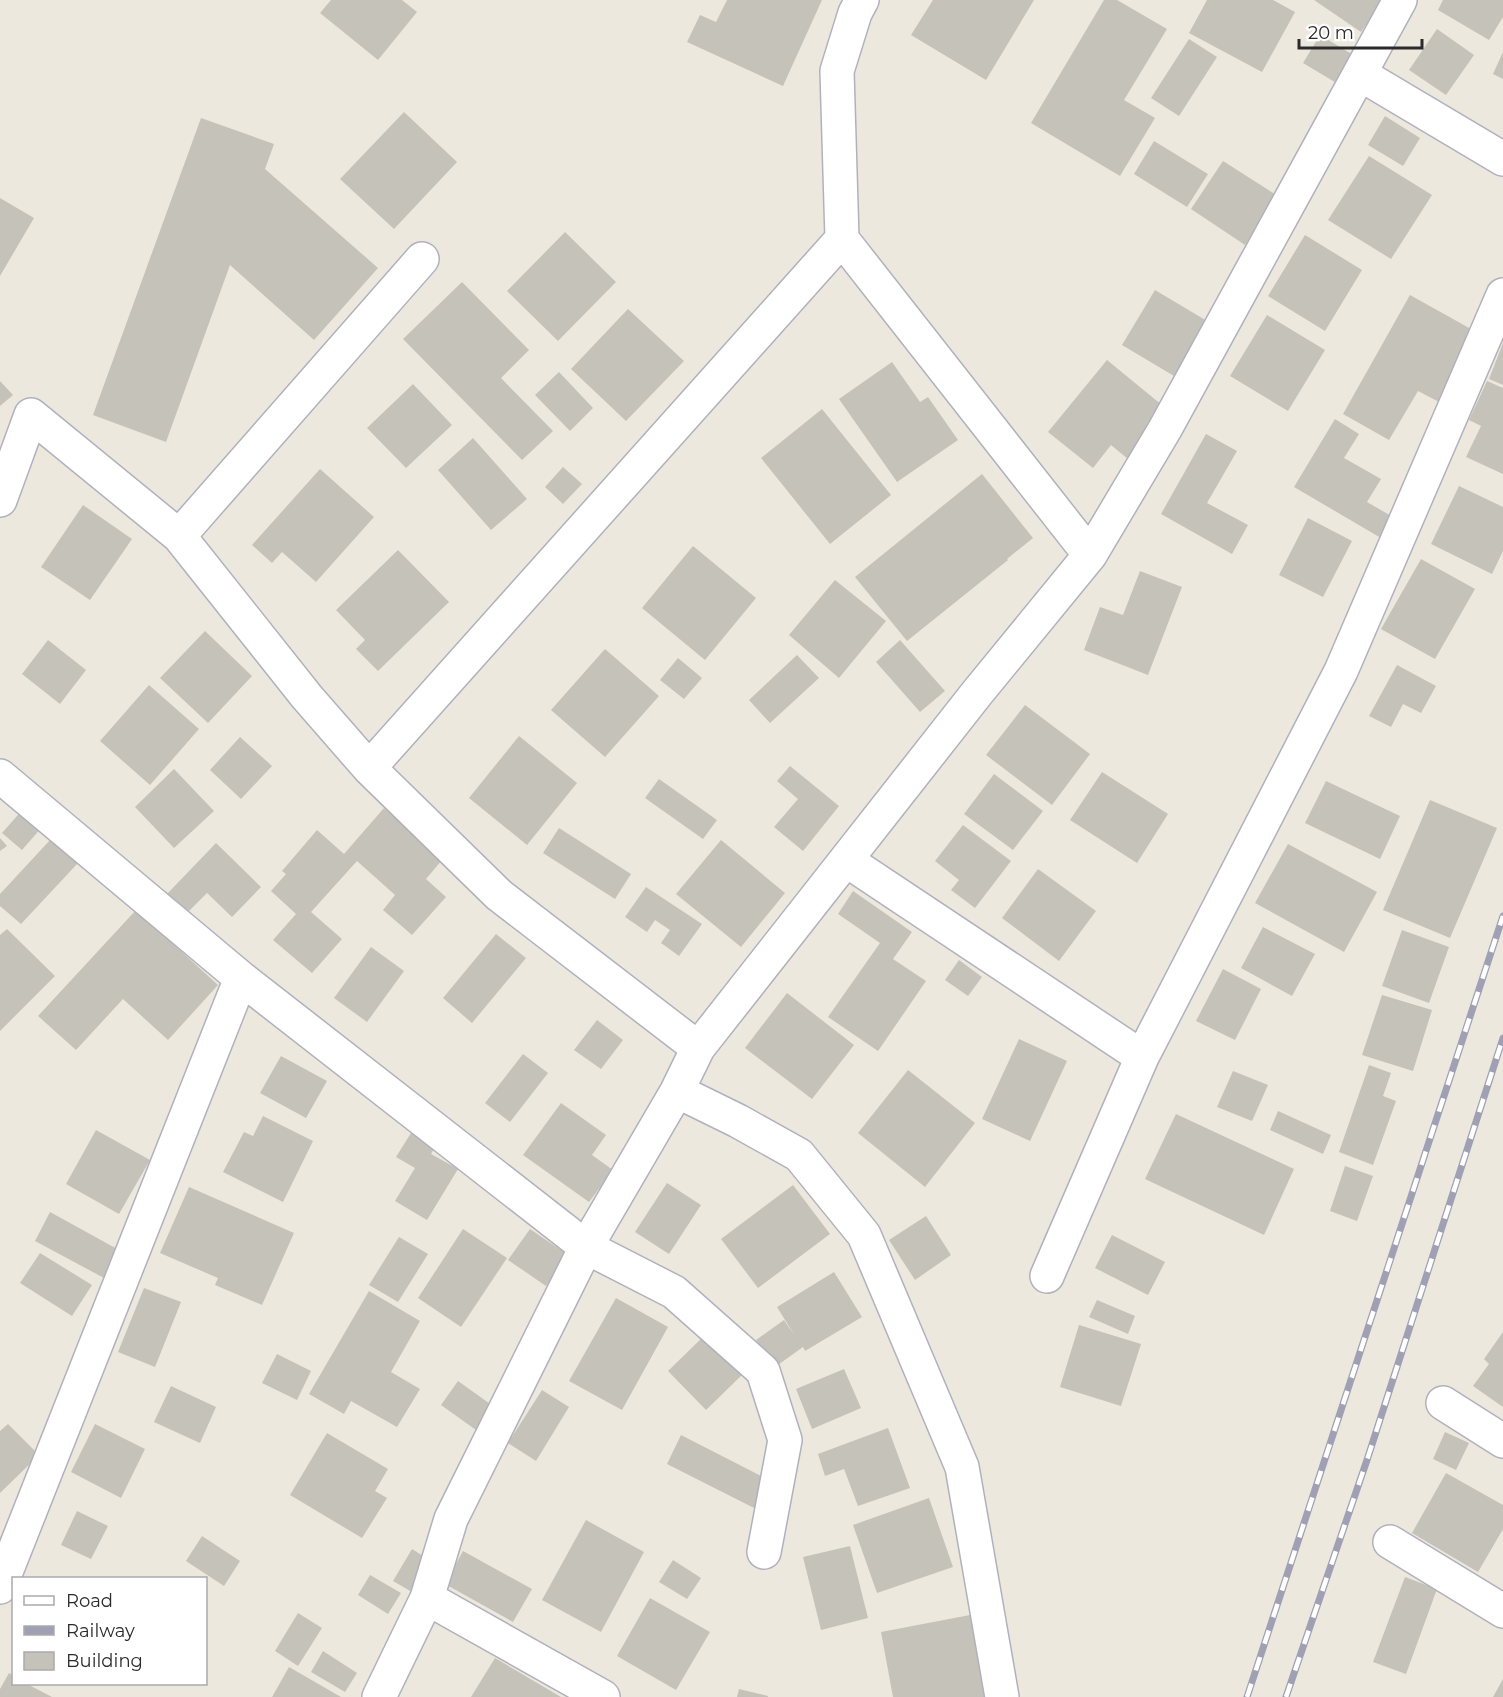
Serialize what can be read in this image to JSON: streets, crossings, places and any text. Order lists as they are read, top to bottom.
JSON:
{
  "legend": ["Road", "Railway", "Building"],
  "scale_bar": "20 m"
}
